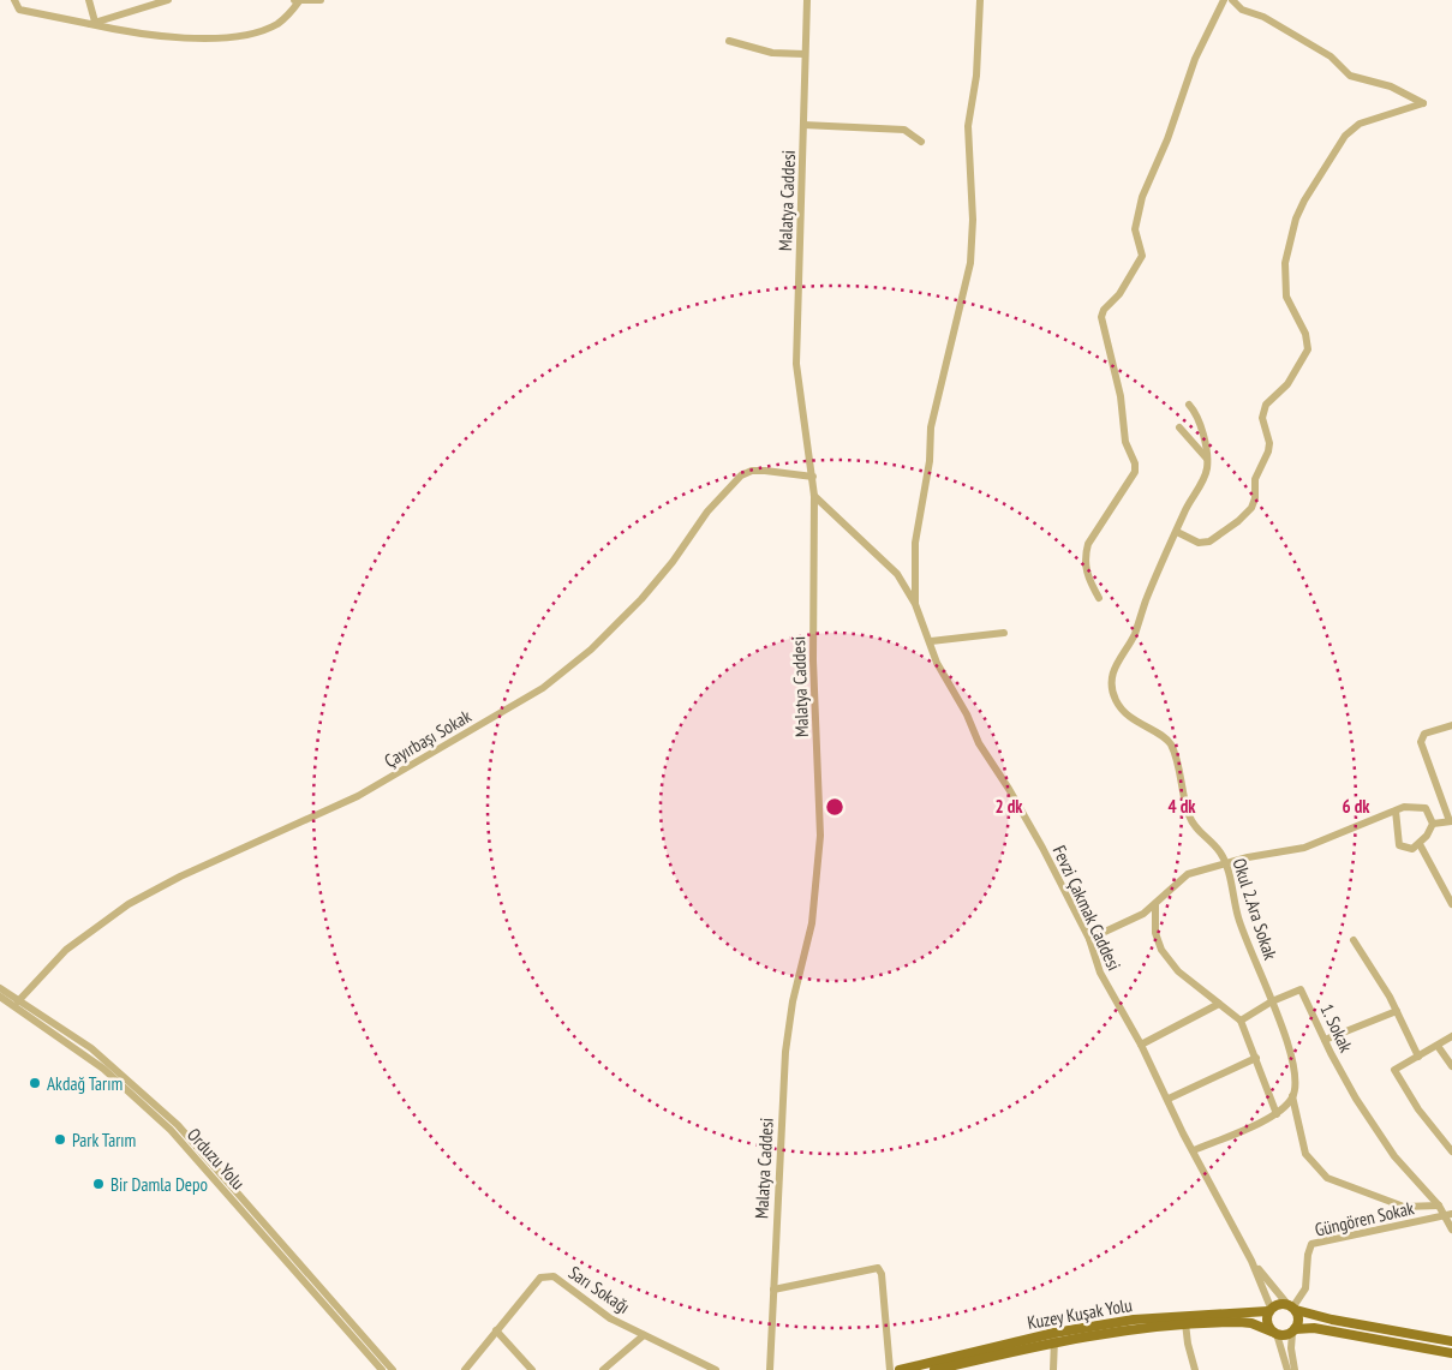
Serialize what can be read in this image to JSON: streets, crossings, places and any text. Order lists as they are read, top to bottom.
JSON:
{
  "streets": {
    "main road": ["Kuzey Kuşak Yolu"],
    "street": [
      "Malatya Caddesi",
      "Çayırbaşı Sokak",
      "Fevzi Çakmak Caddesi",
      "Okul 2.Ara Sokak",
      "1. Sokak",
      "Orduzu Yolu",
      "Güngören Sokak",
      "Sarı Sokağı"
    ]
  },
  "crossings": [
    ["Malatya Caddesi", "Çayırbaşı Sokak"],
    ["Malatya Caddesi", "Fevzi Çakmak Caddesi"],
    ["Okul 2.Ara Sokak", "1. Sokak"],
    ["1. Sokak", "Güngören Sokak"],
    ["Güngören Sokak", "Kuzey Kuşak Yolu"]
  ],
  "places": ["Akdağ Tarım", "Park Tarım", "Bir Damla Depo"],
  "rings": ["2 dk", "4 dk", "6 dk"]
}
